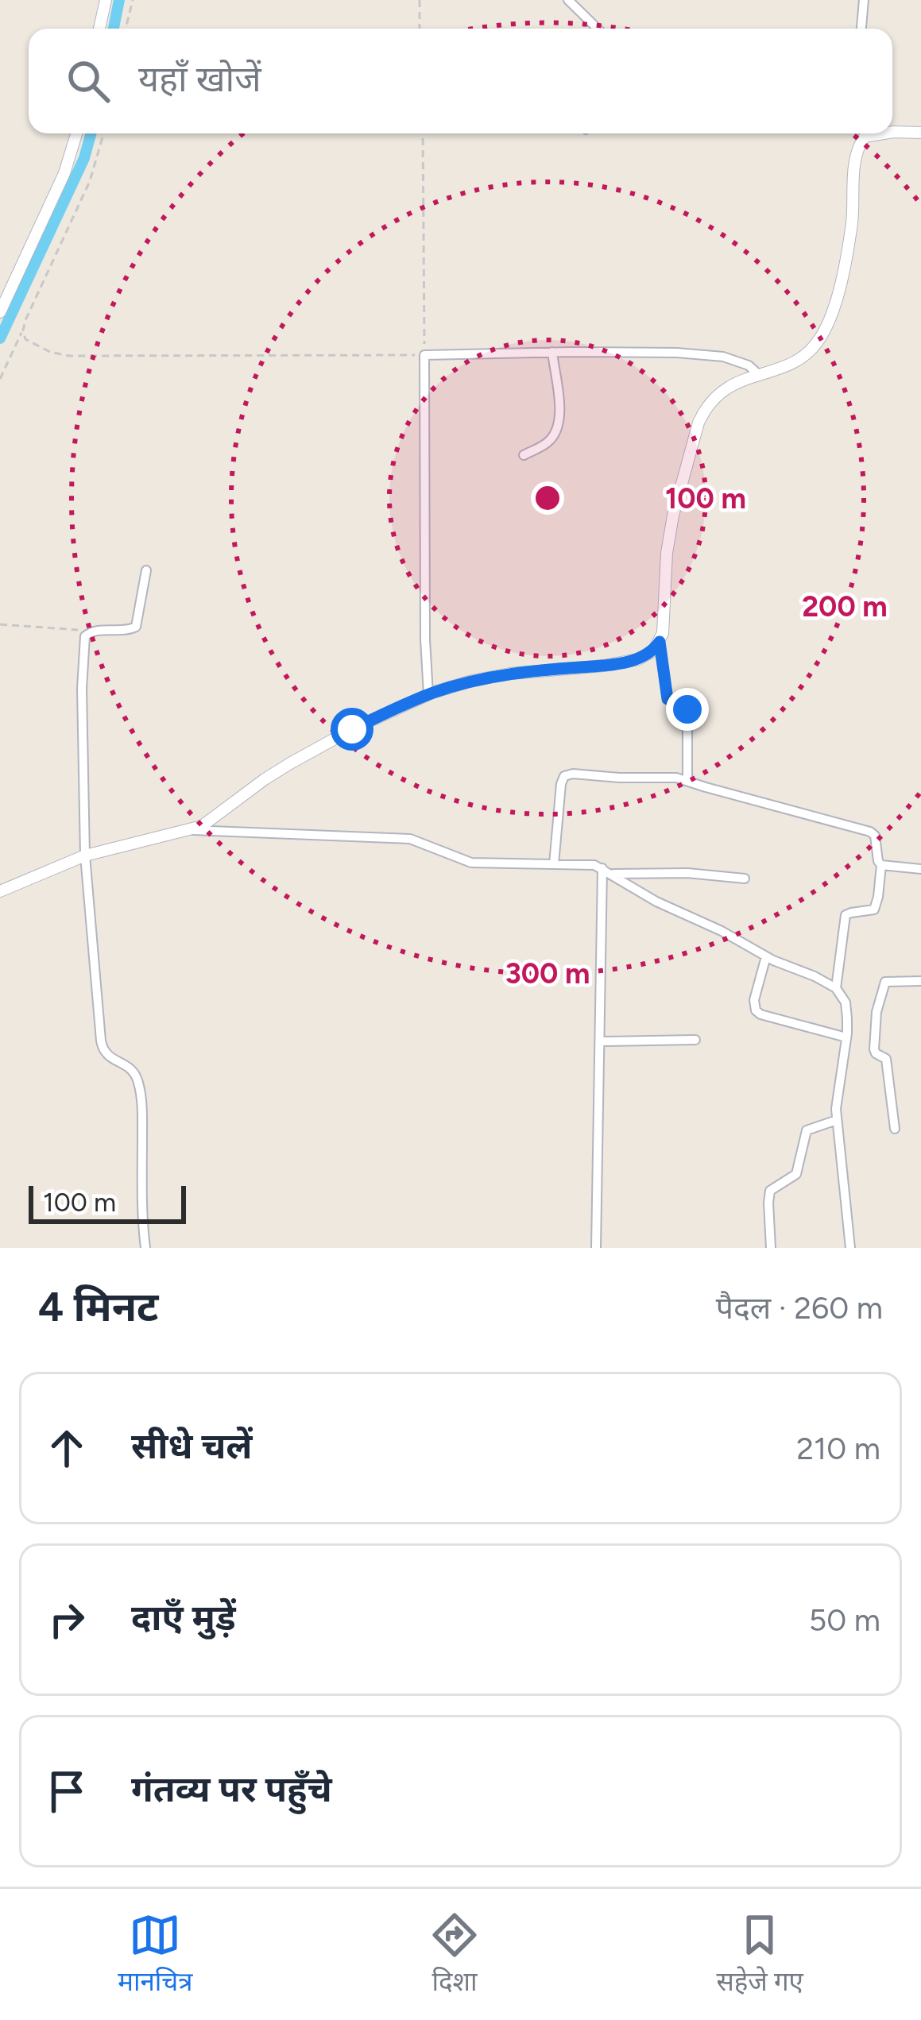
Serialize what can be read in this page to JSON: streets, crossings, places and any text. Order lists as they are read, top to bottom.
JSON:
{
  "scale_bar": "100 m",
  "page": {
    "search": "यहाँ खोजें",
    "scale": "100 m",
    "heading": ["4 मिनट", "पैदल · 260 m"],
    "list": [
      ["सीधे चलें", "210 m"],
      ["दाएँ मुड़ें", "50 m"],
      "गंतव्य पर पहुँचे"
    ],
    "nav": ["मानचित्र", "दिशा", "सहेजे गए"]
  },
  "rings": ["100 m", "200 m", "300 m"]
}
